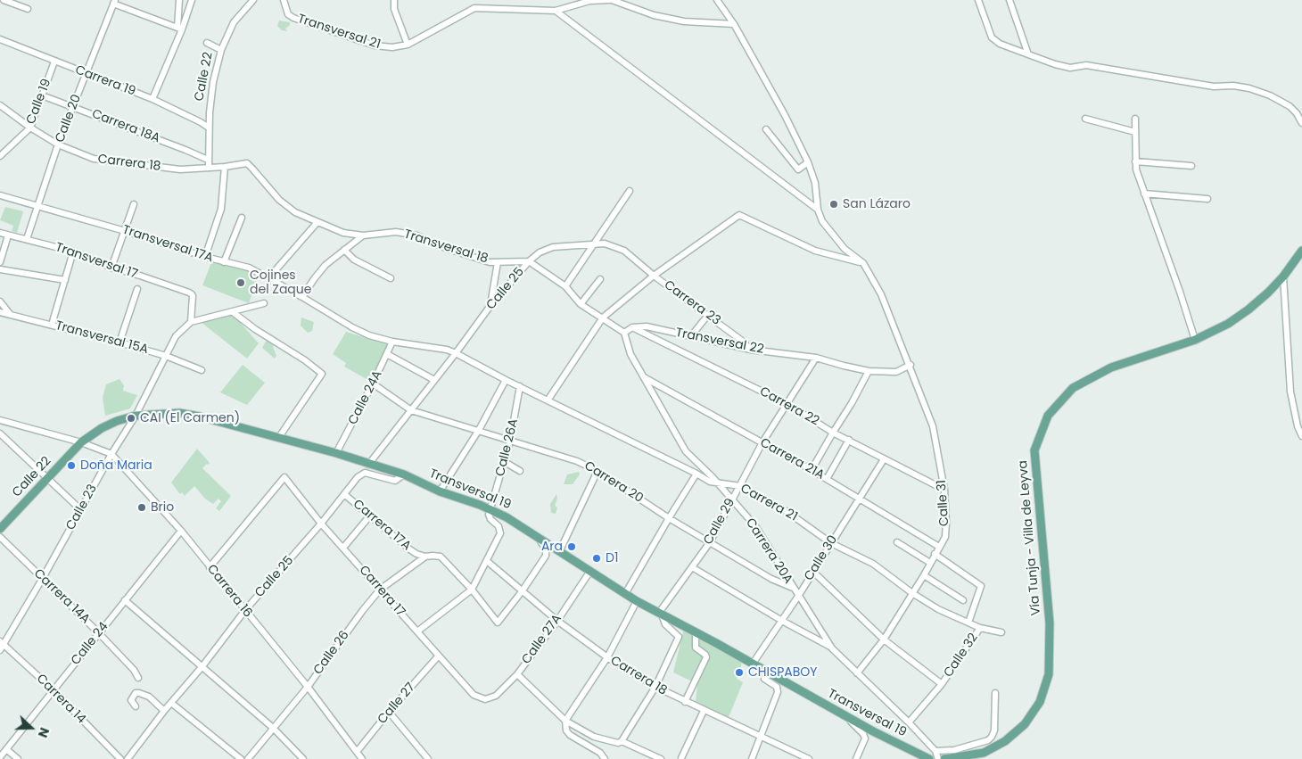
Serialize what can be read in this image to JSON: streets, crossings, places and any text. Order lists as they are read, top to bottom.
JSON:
{
  "streets": {
    "main road": ["Calle 22", "Transversal 19", "Vía Tunja - Villa de Leyva"],
    "street": [
      "Transversal 21",
      "Carrera 19",
      "Calle 19",
      "Calle 20",
      "Carrera 18A",
      "Carrera 18",
      "Transversal 17A",
      "Transversal 18",
      "Transversal 17",
      "Calle 25",
      "Carrera 23",
      "Transversal 15A",
      "Transversal 22",
      "Calle 24A",
      "Carrera 22",
      "Calle 26A",
      "Carrera 21A",
      "Carrera 20",
      "Carrera 21",
      "Calle 31",
      "Calle 23",
      "Calle 29",
      "Carrera 17A",
      "Carrera 20A",
      "Calle 30",
      "Carrera 16",
      "Carrera 17",
      "Carrera 14A",
      "Calle 27A",
      "Calle 24",
      "Calle 26",
      "Calle 32",
      "Carrera 14",
      "Calle 27"
    ]
  },
  "crossings": [
    ["Calle 22", "Carrera 19"],
    ["Calle 22", "Carrera 18A"],
    ["Calle 22", "Carrera 18"],
    ["Calle 22", "Transversal 19"],
    ["Calle 22", "Calle 23"],
    ["Calle 22", "Carrera 16"],
    ["Carrera 19", "Calle 19"],
    ["Carrera 19", "Calle 20"],
    ["Calle 19", "Carrera 18A"],
    ["Calle 19", "Carrera 18"],
    ["Calle 20", "Carrera 18A"],
    ["Calle 20", "Carrera 18"],
    ["Calle 20", "Transversal 17A"],
    ["Calle 20", "Transversal 17"],
    ["Carrera 18", "Transversal 18"],
    ["Carrera 18", "Carrera 17A"],
    ["Carrera 18", "Calle 27A"],
    ["Transversal 17A", "Calle 24A"],
    ["Transversal 17A", "Carrera 21"],
    ["Transversal 18", "Calle 25"],
    ["Transversal 17", "Calle 23"],
    ["Calle 25", "Carrera 23"],
    ["Calle 25", "Carrera 20"],
    ["Calle 25", "Transversal 19"],
    ["Calle 25", "Carrera 21"],
    ["Calle 25", "Carrera 17A"],
    ["Calle 25", "Carrera 16"],
    ["Calle 25", "Carrera 17"],
    ["Carrera 23", "Transversal 22"],
    ["Transversal 15A", "Calle 23"],
    ["Transversal 22", "Carrera 22"],
    ["Transversal 22", "Calle 29"],
    ["Calle 24A", "Carrera 20"],
    ["Calle 24A", "Transversal 19"],
    ["Calle 24A", "Carrera 21"],
    ["Carrera 22", "Calle 31"],
    ["Carrera 22", "Calle 29"],
    ["Carrera 22", "Calle 30"],
    ["Calle 26A", "Carrera 20"],
    ["Calle 26A", "Transversal 19"],
    ["Calle 26A", "Carrera 21"],
    ["Carrera 21A", "Calle 31"],
    ["Carrera 21A", "Calle 29"],
    ["Carrera 21A", "Carrera 20A"],
    ["Carrera 21A", "Calle 30"],
    ["Carrera 20", "Calle 29"],
    ["Carrera 20", "Carrera 20A"],
    ["Transversal 19", "Calle 23"],
    ["Transversal 19", "Calle 29"],
    ["Transversal 19", "Carrera 20A"],
    ["Transversal 19", "Calle 30"],
    ["Transversal 19", "Calle 27A"],
    ["Carrera 21", "Calle 31"],
    ["Carrera 21", "Calle 29"],
    ["Carrera 21", "Carrera 20A"],
    ["Carrera 21", "Calle 30"],
    ["Carrera 21", "Calle 32"],
    ["Calle 31", "Carrera 20A"],
    ["Calle 23", "Carrera 16"],
    ["Calle 23", "Carrera 14A"],
    ["Calle 23", "Carrera 14"],
    ["Calle 29", "Carrera 20A"],
    ["Carrera 17A", "Calle 26"],
    ["Carrera 20A", "Calle 30"],
    ["Carrera 20A", "Calle 32"],
    ["Carrera 16", "Carrera 17"],
    ["Carrera 16", "Calle 24"],
    ["Carrera 16", "Calle 26"],
    ["Carrera 16", "Calle 27"],
    ["Carrera 17", "Calle 27A"],
    ["Carrera 17", "Calle 26"],
    ["Carrera 17", "Calle 27"],
    ["Carrera 14A", "Calle 24"],
    ["Calle 24", "Carrera 14"]
  ],
  "places": [
    "San Lázaro",
    "Cojines del Zaque",
    "CAI (El Carmen)",
    "Doña Maria",
    "Brio",
    "Ara",
    "D1",
    "CHISPABOY"
  ],
  "north": "right"
}
